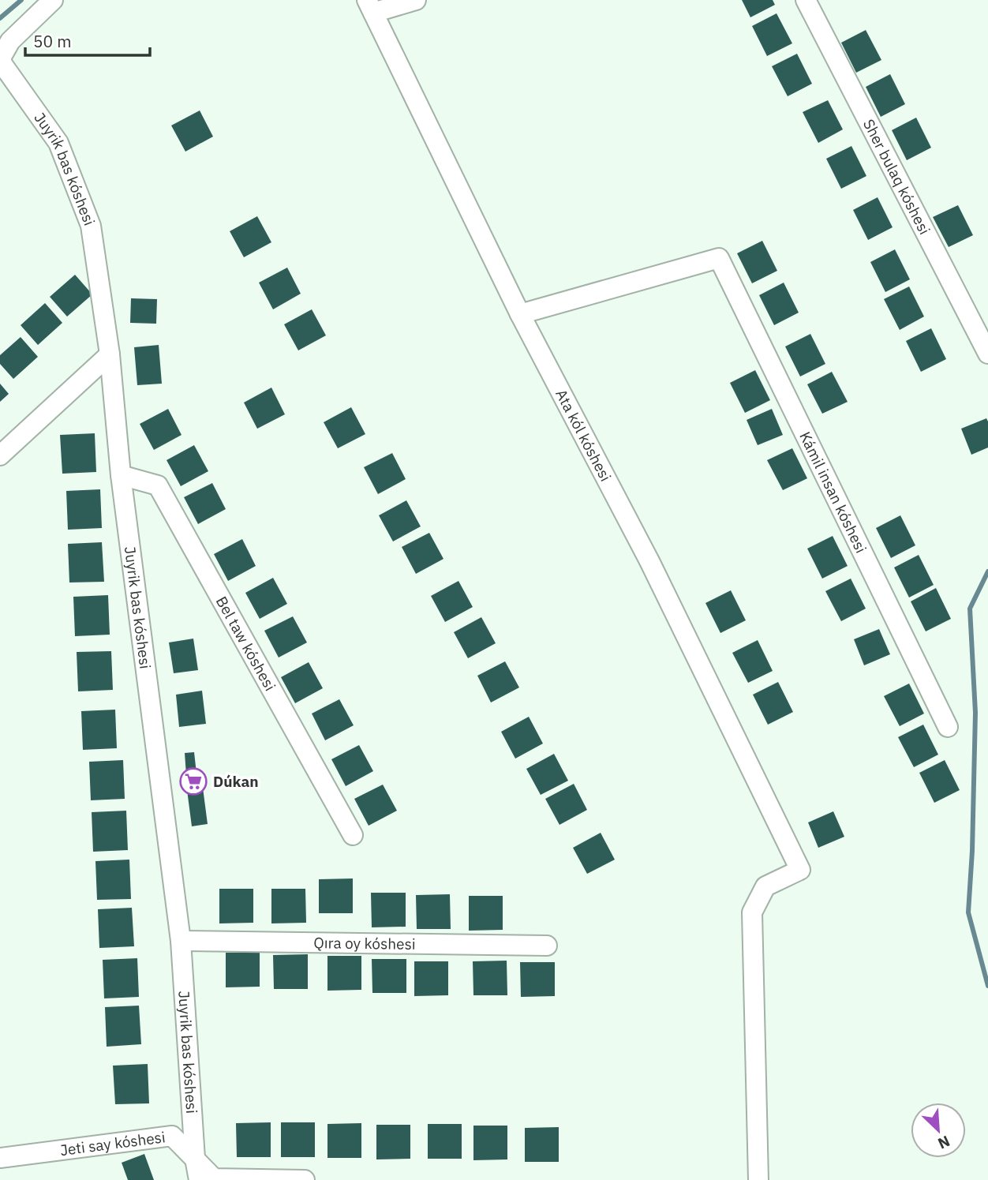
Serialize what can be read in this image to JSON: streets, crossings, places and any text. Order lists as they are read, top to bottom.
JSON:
{
  "streets": {
    "street": [
      "Juyrik bas kóshesi",
      "Sher bulaq kóshesi",
      "Ata kól kóshesi",
      "Kámil insan kóshesi",
      "Bel taw kóshesi",
      "Qıra oy kóshesi",
      "Jeti say kóshesi"
    ]
  },
  "crossings": [
    ["Juyrik bas kóshesi", "Bel taw kóshesi"],
    ["Juyrik bas kóshesi", "Qıra oy kóshesi"],
    ["Juyrik bas kóshesi", "Jeti say kóshesi"],
    ["Ata kól kóshesi", "Kámil insan kóshesi"]
  ],
  "places": {
    "supermarket": ["Dúkan"]
  },
  "scale_bar": "50 m",
  "north": "bottom right"
}
